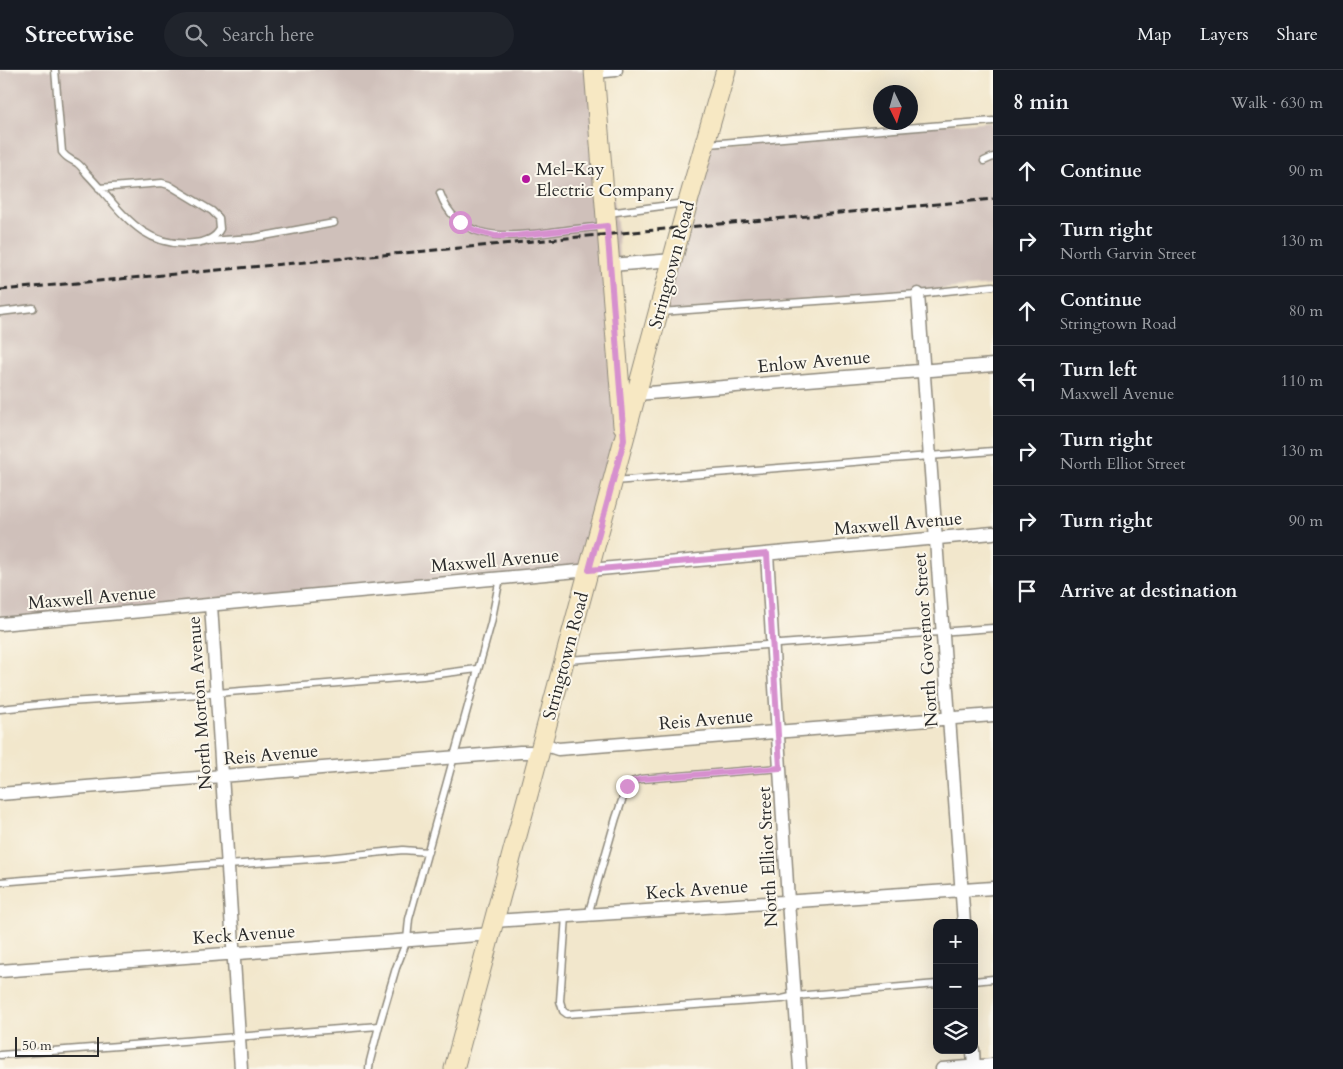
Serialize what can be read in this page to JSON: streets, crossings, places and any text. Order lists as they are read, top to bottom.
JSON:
{
  "streets": {
    "main road": ["Stringtown Road"],
    "street": [
      "Enlow Avenue",
      "Maxwell Avenue",
      "North Governor Street",
      "North Morton Avenue",
      "Reis Avenue",
      "North Elliot Street",
      "Keck Avenue"
    ]
  },
  "crossings": [
    ["Stringtown Road", "Enlow Avenue"],
    ["Stringtown Road", "Maxwell Avenue"],
    ["Stringtown Road", "Reis Avenue"],
    ["Stringtown Road", "Keck Avenue"],
    ["Enlow Avenue", "North Governor Street"],
    ["Maxwell Avenue", "North Governor Street"],
    ["Maxwell Avenue", "North Morton Avenue"],
    ["Maxwell Avenue", "North Elliot Street"],
    ["North Governor Street", "Reis Avenue"],
    ["North Governor Street", "Keck Avenue"],
    ["North Morton Avenue", "Reis Avenue"],
    ["North Morton Avenue", "Keck Avenue"],
    ["Reis Avenue", "North Elliot Street"],
    ["North Elliot Street", "Keck Avenue"]
  ],
  "places": ["Mel-Kay Electric Company"],
  "scale_bar": "50 m",
  "north": "bottom",
  "page": {
    "header": "Streetwise",
    "search": "Search here",
    "nav": ["Map", "Layers", "Share"],
    "heading": ["8 min", "Walk · 630 m"],
    "list": [
      ["Continue", "90 m"],
      ["Turn right", "North Garvin Street", "130 m"],
      ["Continue", "Stringtown Road", "80 m"],
      ["Turn left", "Maxwell Avenue", "110 m"],
      ["Turn right", "North Elliot Street", "130 m"],
      ["Turn right", "90 m"],
      "Arrive at destination"
    ],
    "map_buttons": ["+", "−"],
    "scale": "50 m"
  }
}
